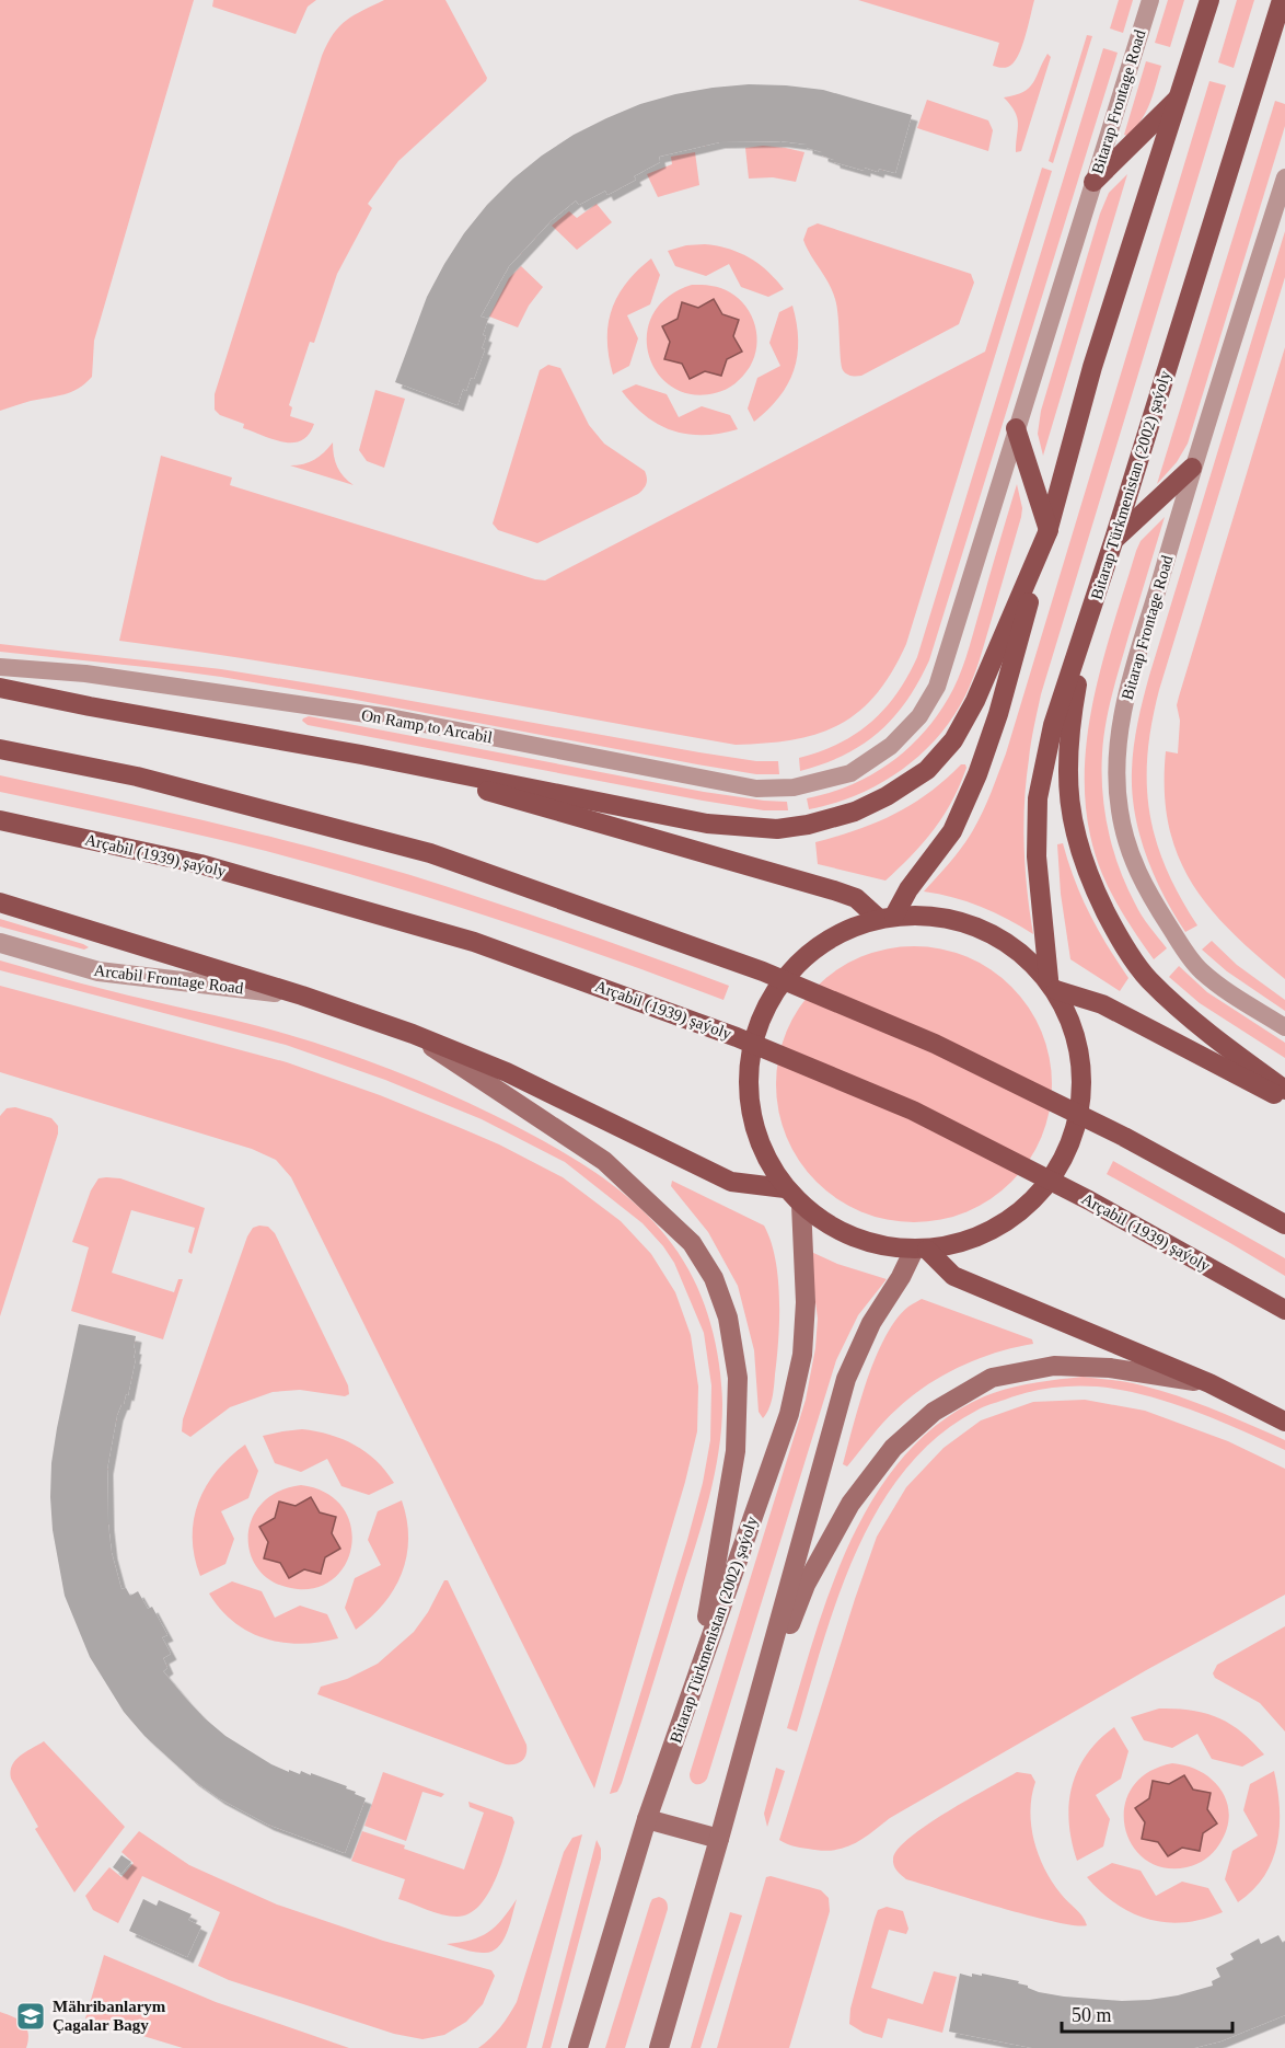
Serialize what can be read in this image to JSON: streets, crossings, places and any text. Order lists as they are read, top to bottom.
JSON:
{
  "streets": {
    "main road": ["Bitarap Türkmenistan (2002) şaýoly", "Arçabil (1939) şaýoly"],
    "street": ["Bitarap Frontage Road", "On Ramp to Arcabil", "Arcabil Frontage Road"]
  },
  "crossings": [
    ["Bitarap Frontage Road", "On Ramp to Arcabil"]
  ],
  "places": {
    "school or university": ["Mähribanlarym Çagalar Bagy"]
  },
  "scale_bar": "50 m"
}
